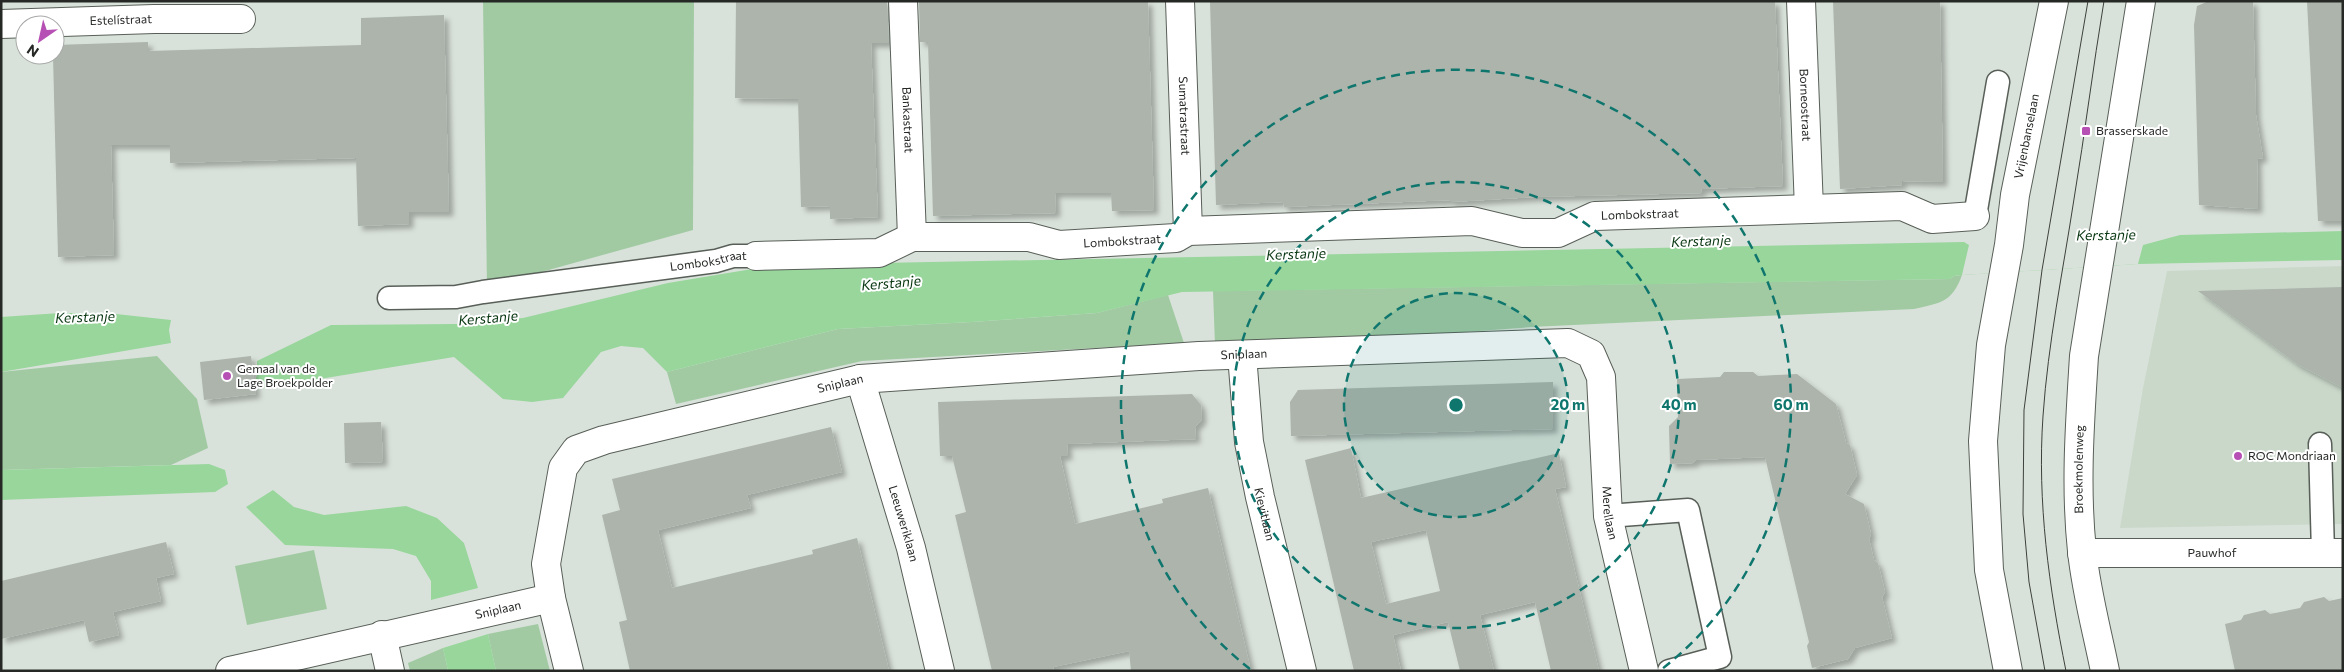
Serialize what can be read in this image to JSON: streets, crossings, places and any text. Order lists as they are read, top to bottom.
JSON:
{
  "streets": {
    "street": [
      "Estelístraat",
      "Borneostraat",
      "Sumatrastraat",
      "Bankastraat",
      "Vrijenbanselaan",
      "Lombokstraat",
      "Sniplaan",
      "Broekmolenweg",
      "Merellaan",
      "Kievitlaan",
      "Leeuweriklaan",
      "Pauwhof"
    ]
  },
  "crossings": [
    ["Borneostraat", "Lombokstraat"],
    ["Sumatrastraat", "Lombokstraat"],
    ["Bankastraat", "Lombokstraat"],
    ["Sniplaan", "Merellaan"],
    ["Sniplaan", "Kievitlaan"],
    ["Sniplaan", "Leeuweriklaan"],
    ["Broekmolenweg", "Pauwhof"]
  ],
  "water": ["Kerstanje"],
  "places": {
    "transit": ["Brasserskade"],
    "other": ["Gemaal van de Lage Broekpolder", "ROC Mondriaan"]
  },
  "north": "bottom left",
  "rings": ["20 m", "40 m", "60 m"]
}
